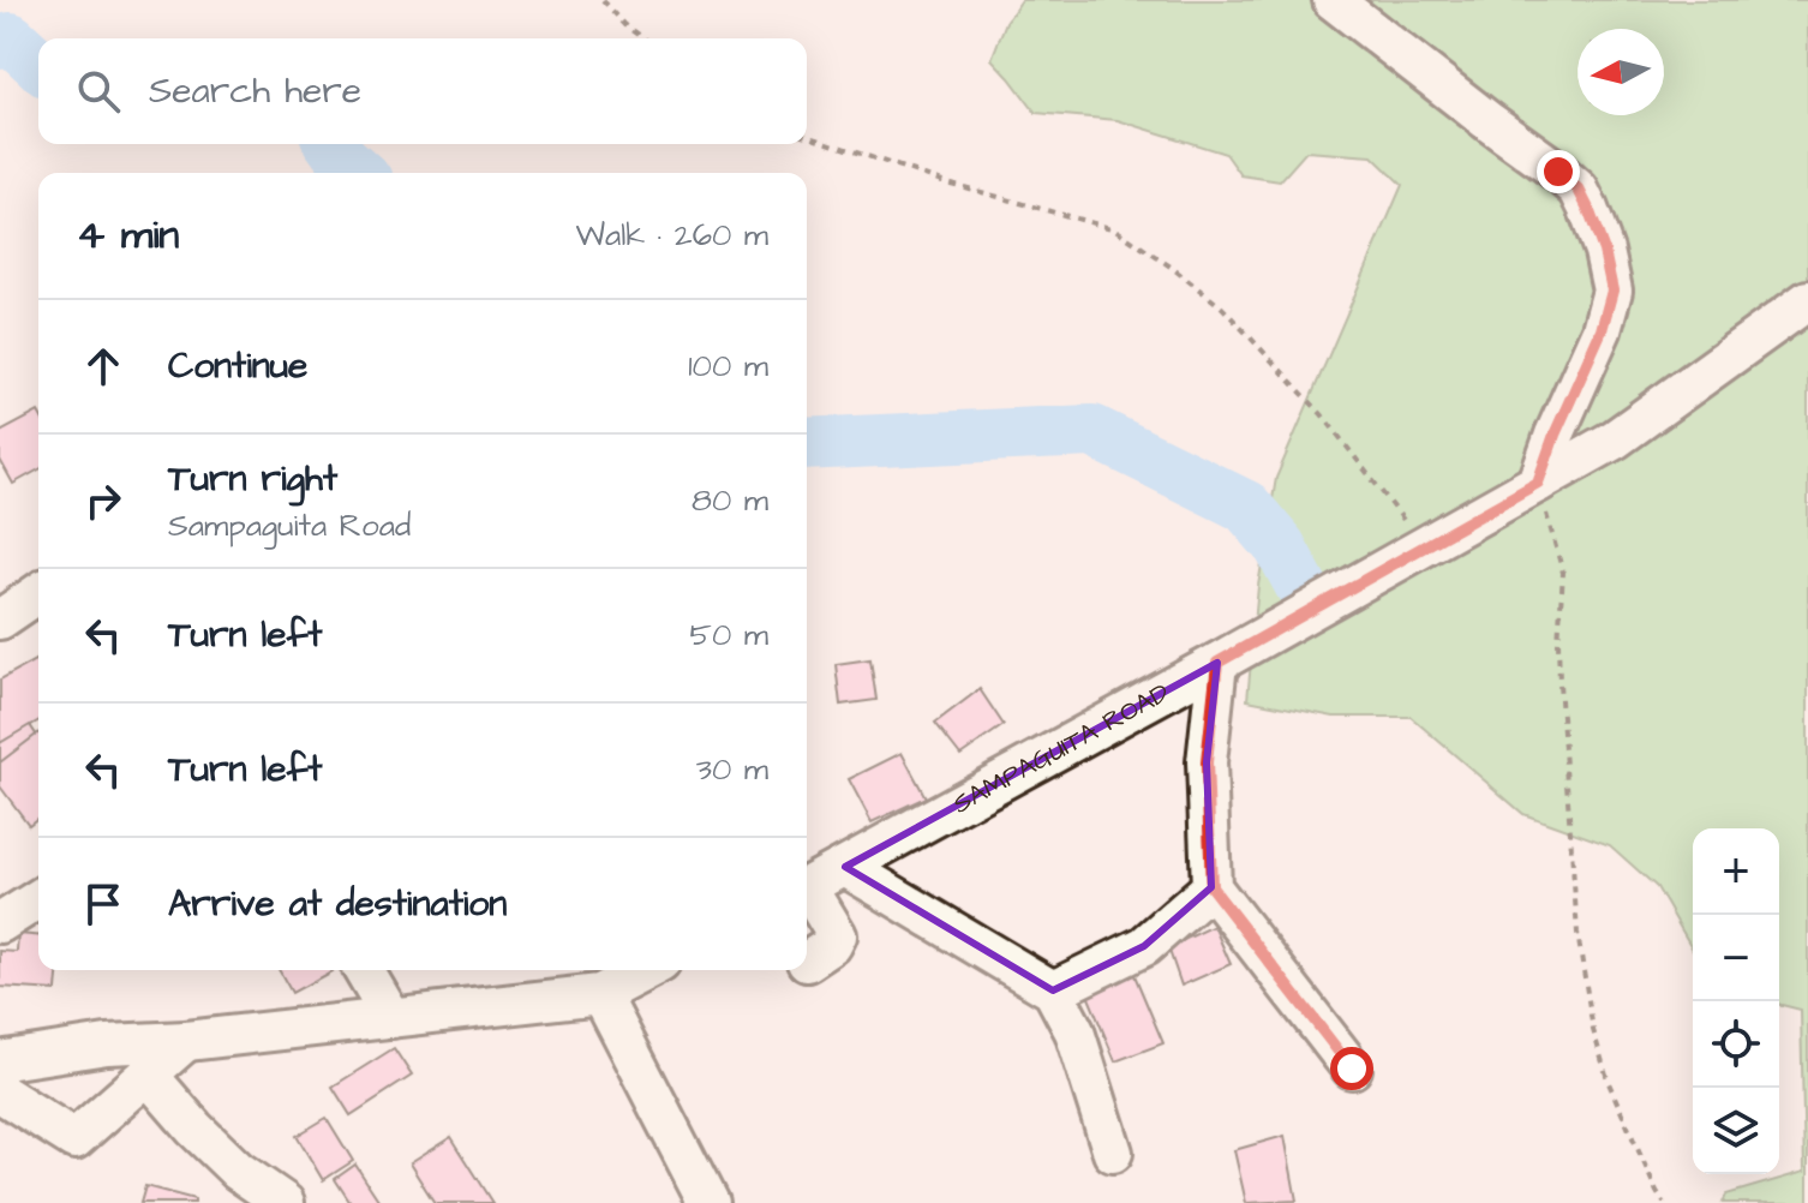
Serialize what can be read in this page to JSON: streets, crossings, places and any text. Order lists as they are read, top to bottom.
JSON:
{
  "streets": {
    "street": ["SAMPAGUITA ROAD"]
  },
  "north": "left",
  "page": {
    "search": "Search here",
    "heading": ["4 min", "Walk · 260 m"],
    "list": [
      ["Continue", "100 m"],
      ["Turn right", "Sampaguita Road", "80 m"],
      ["Turn left", "50 m"],
      ["Turn left", "30 m"],
      "Arrive at destination"
    ],
    "map_buttons": ["+", "−"]
  }
}
